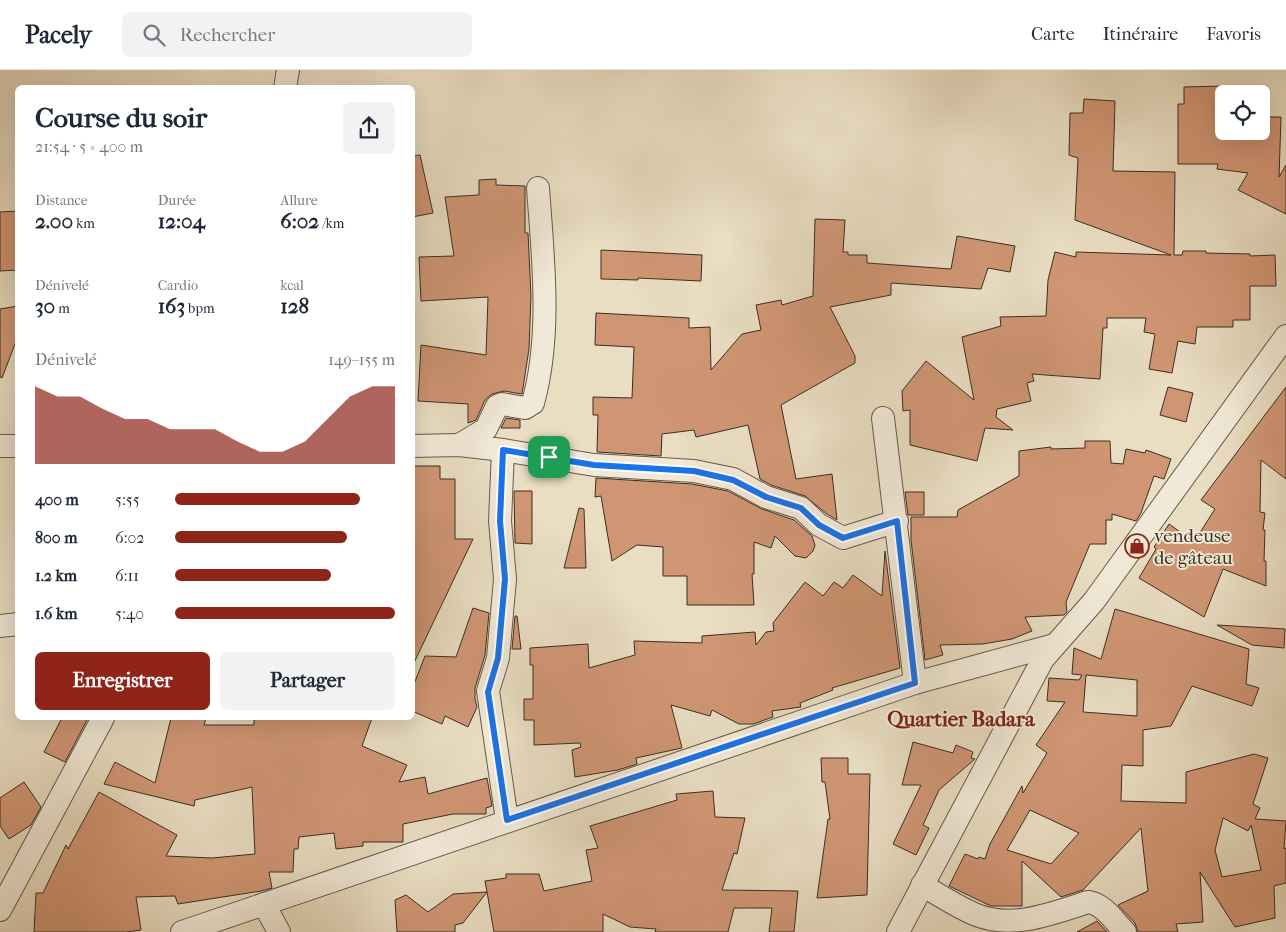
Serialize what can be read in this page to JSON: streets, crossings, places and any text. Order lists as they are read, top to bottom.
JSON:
{
  "districts": ["Quartier Badara"],
  "places": {
    "shop": ["vendeuse de gâteau"]
  },
  "page": {
    "header": "Pacely",
    "search": "Rechercher",
    "nav": ["Carte", "Itinéraire", "Favoris"],
    "heading": ["Course du soir", "21:54 · 5 × 400 m"],
    "stats": [
      ["Distance", "2.00 km"],
      ["Durée", "12:04"],
      ["Allure", "6:02 /km"],
      ["Dénivelé", "30 m"],
      ["Cardio", "163 bpm"],
      ["kcal", "128"]
    ],
    "chart": ["Dénivelé", "149–155 m"],
    "list": [
      {
        "name": "400 m",
        "note": "5:55"
      },
      {
        "name": "800 m",
        "note": "6:02"
      },
      {
        "name": "1.2 km",
        "note": "6:11"
      },
      {
        "name": "1.6 km",
        "note": "5:40"
      }
    ],
    "buttons": ["Enregistrer", "Partager"]
  }
}
